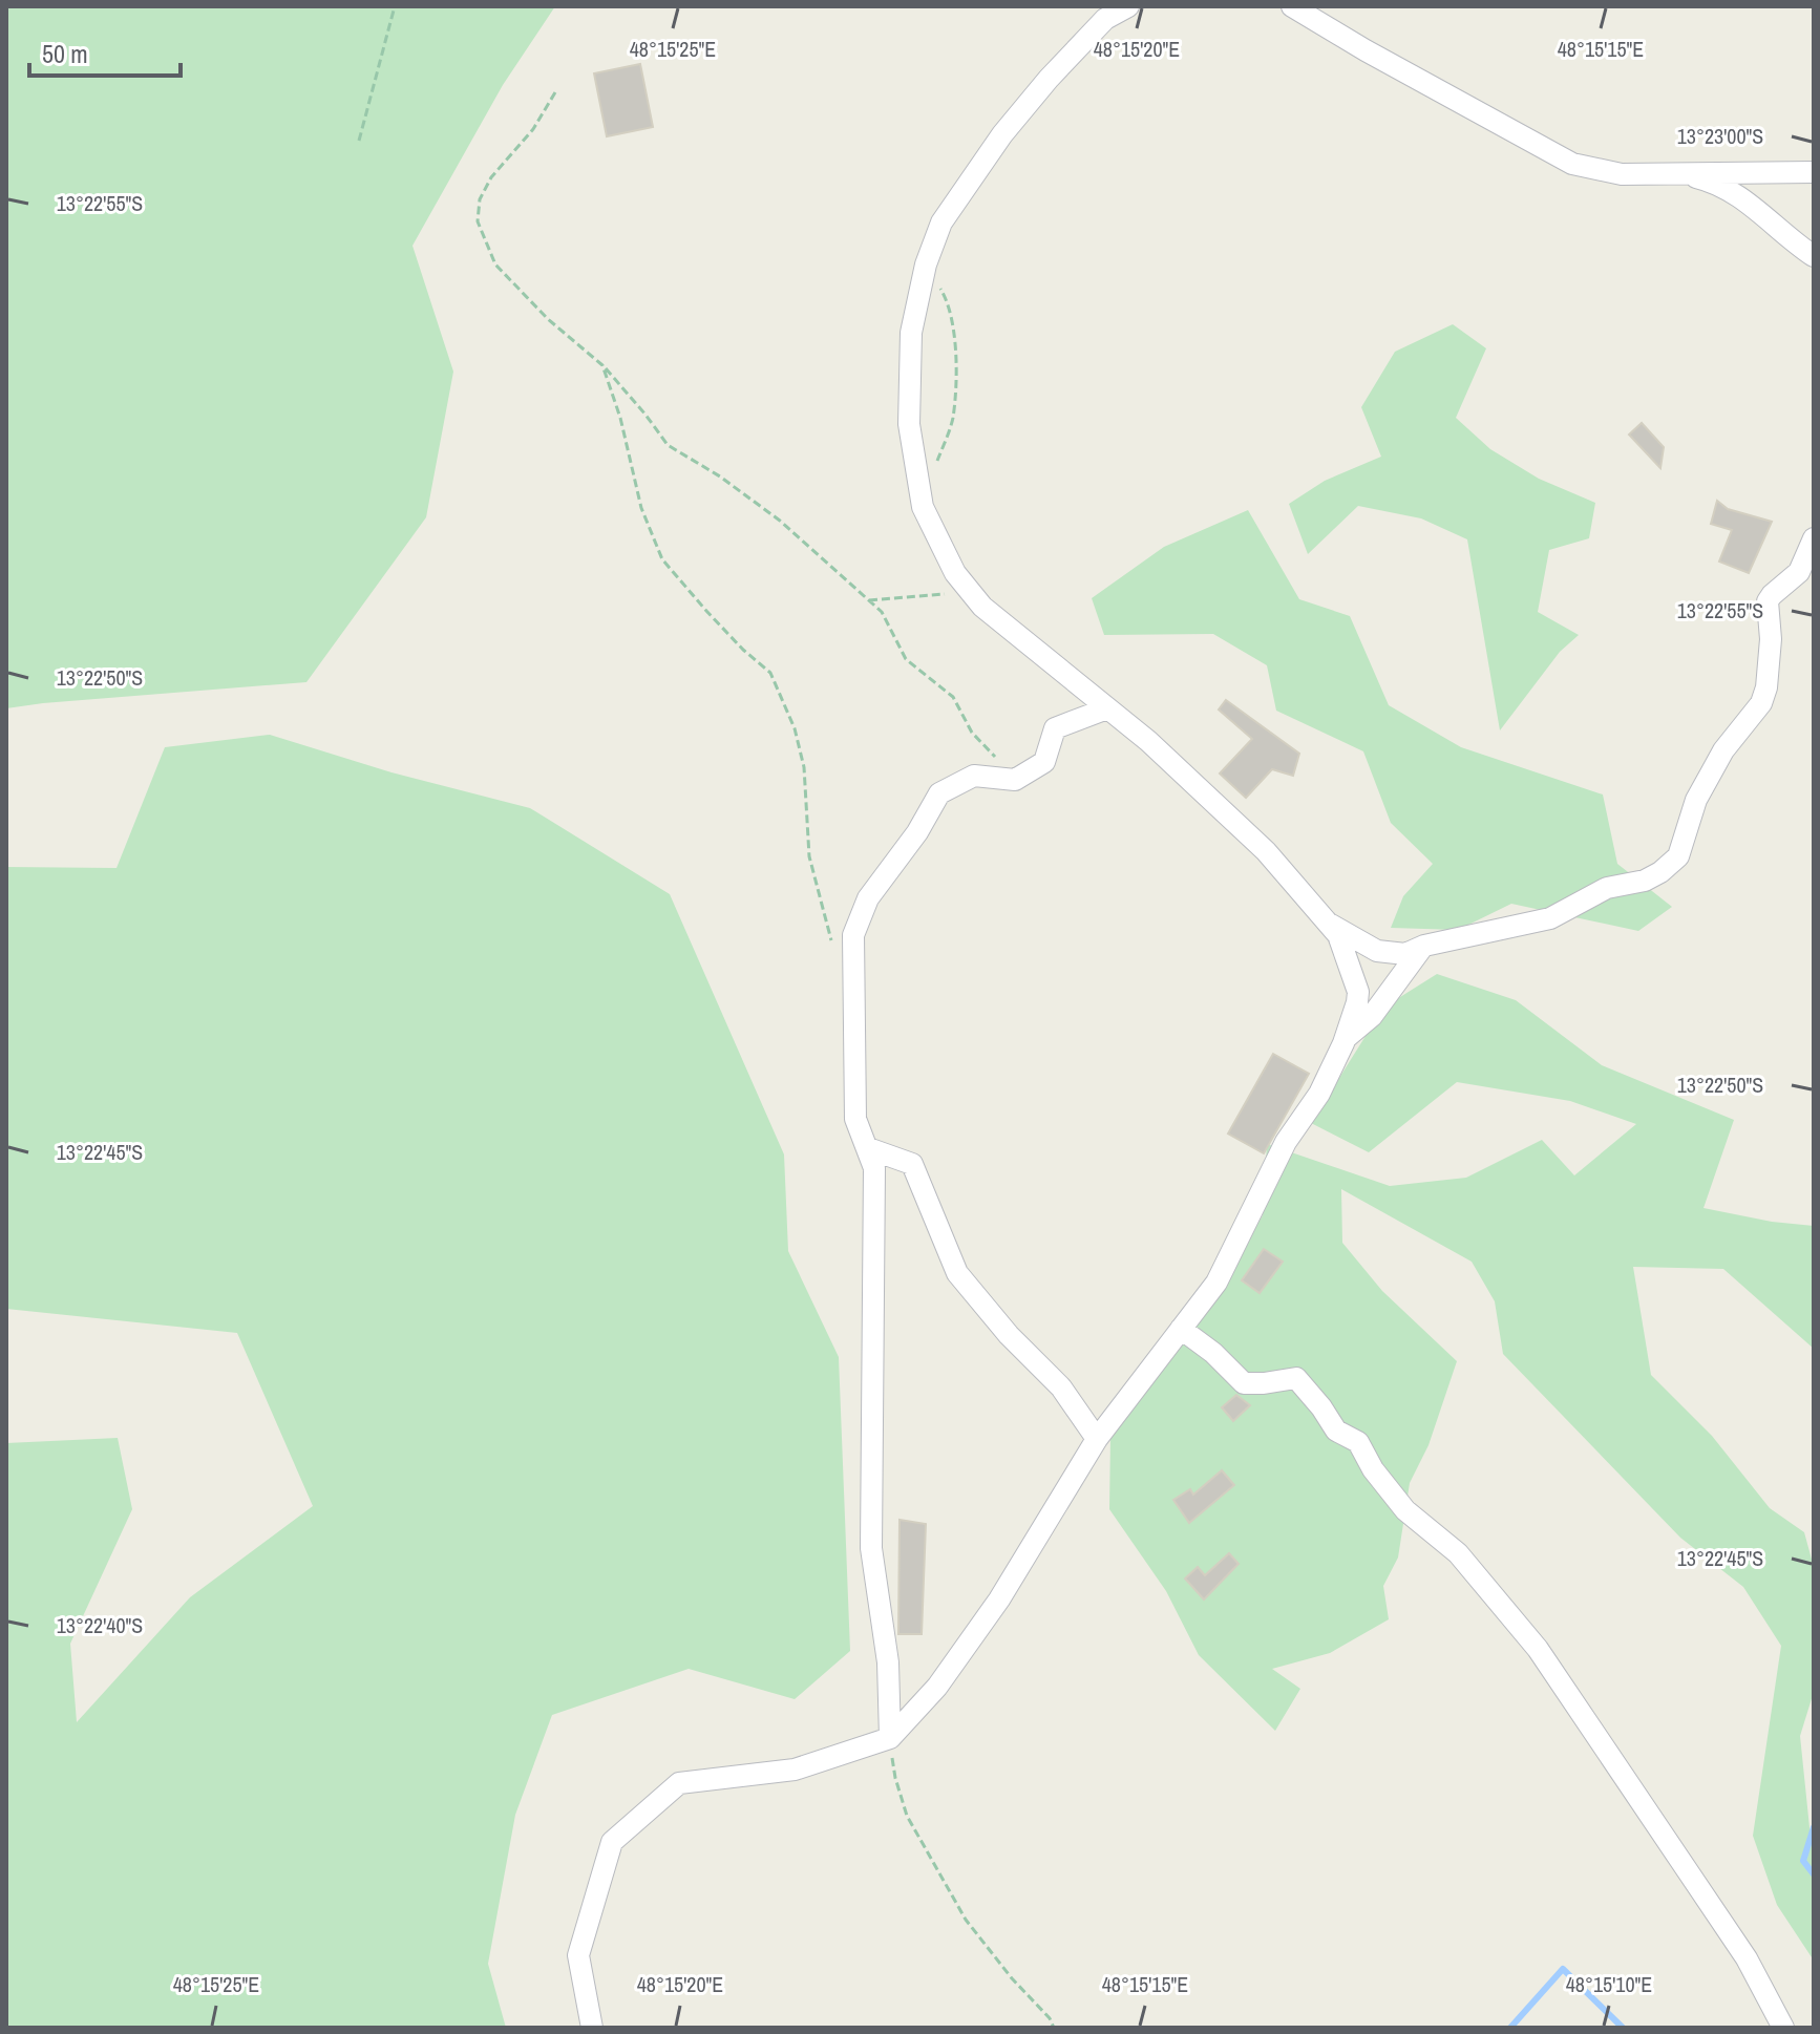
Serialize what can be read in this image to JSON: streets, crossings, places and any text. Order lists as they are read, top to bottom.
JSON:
{
  "scale_bar": "50 m",
  "coordinates": [
    "48°15'25\"E",
    "48°15'20\"E",
    "48°15'15\"E",
    "13°23'00\"S",
    "13°22'55\"S",
    "13°22'50\"S",
    "13°22'45\"S",
    "13°22'40\"S",
    "48°15'10\"E"
  ]
}
